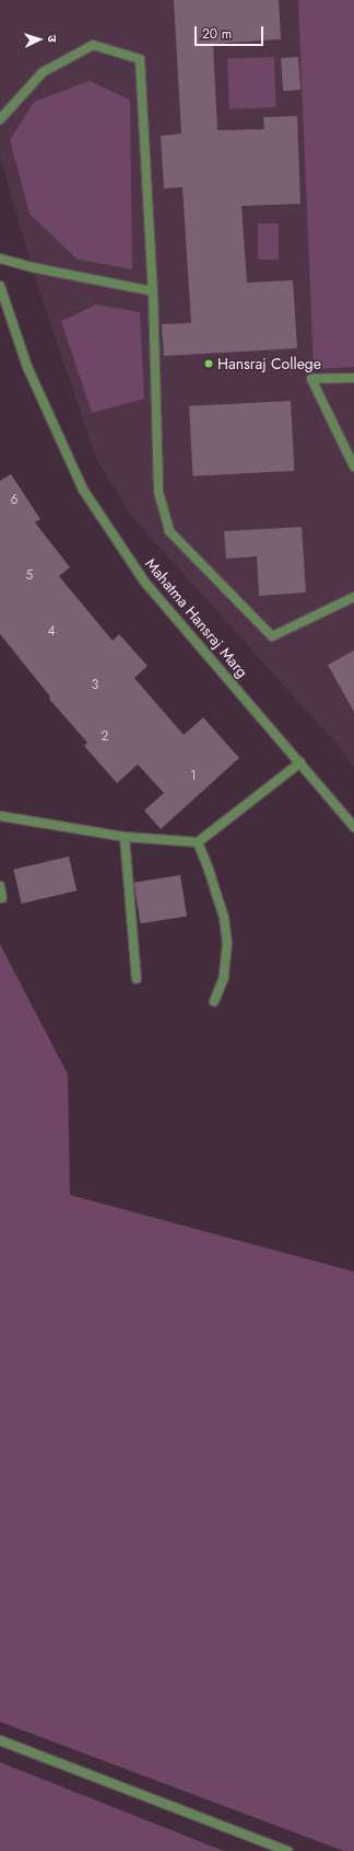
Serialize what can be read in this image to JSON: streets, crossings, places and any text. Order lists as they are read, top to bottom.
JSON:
{
  "streets": {
    "street": ["Mahatma Hansraj Marg"]
  },
  "places": ["Hansraj College"],
  "house_numbers": [
    "6",
    "5",
    "4",
    "3",
    "2",
    "1"
  ],
  "scale_bar": "20 m",
  "north": "right"
}
